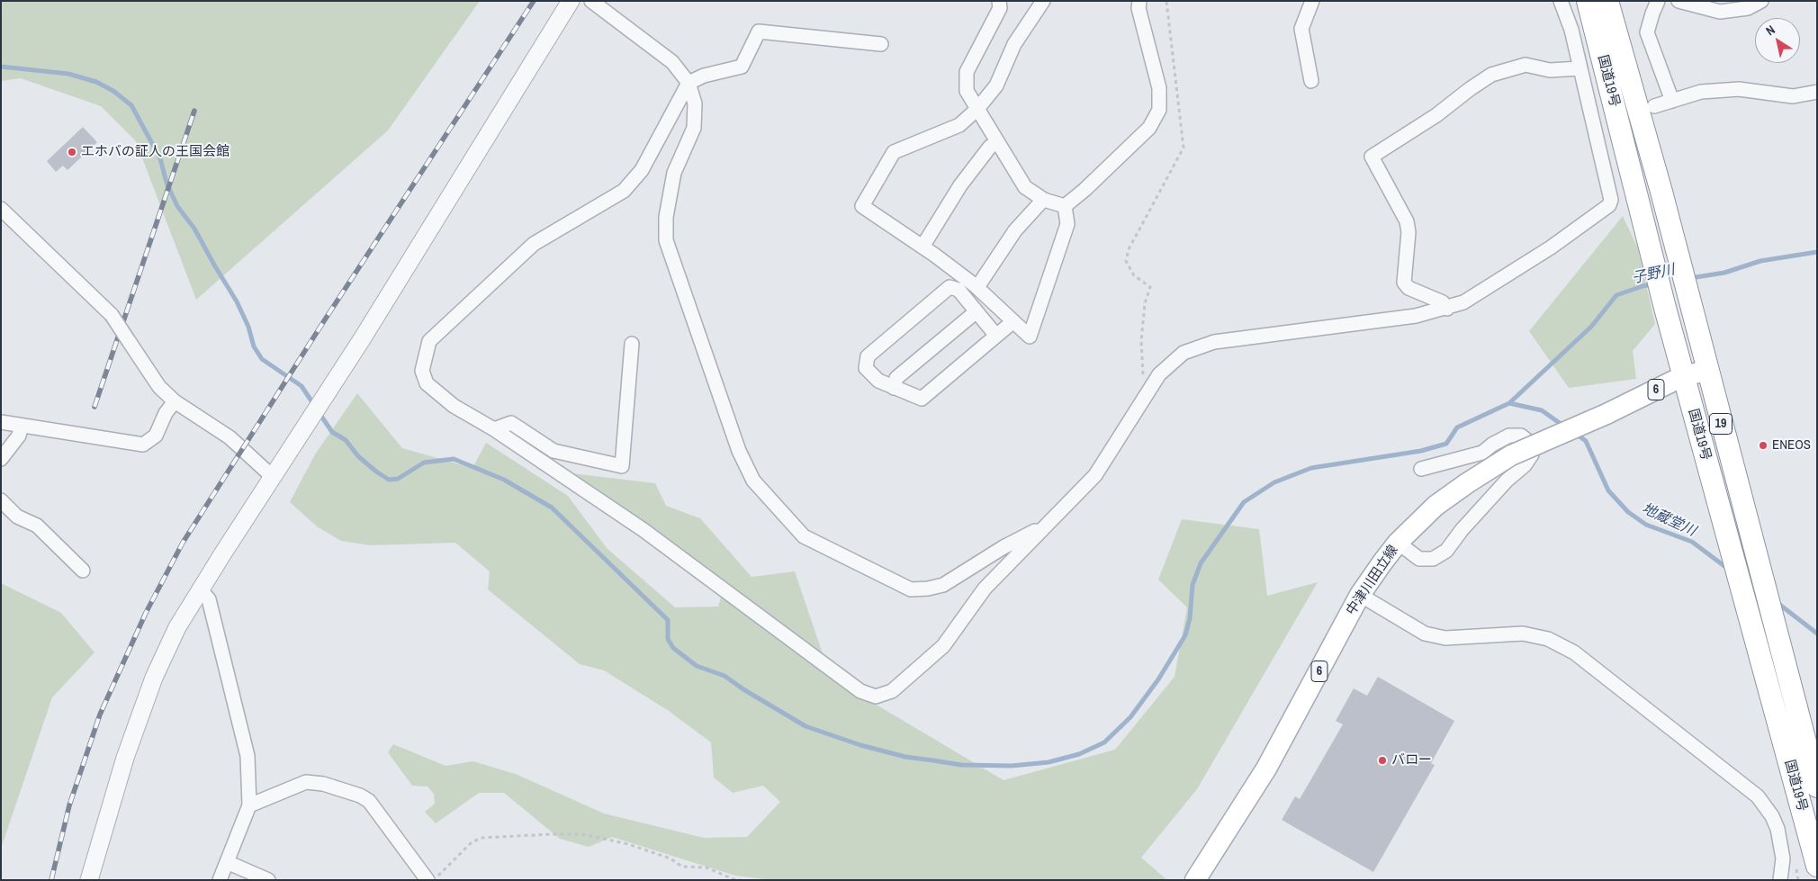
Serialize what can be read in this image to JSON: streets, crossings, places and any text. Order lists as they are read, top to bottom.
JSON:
{
  "streets": {
    "highway": ["国道19号", "19"],
    "main road": ["6", "中津川田立線"]
  },
  "crossings": [
    ["国道19号", "中津川田立線"]
  ],
  "water": ["子野川", "地蔵堂川"],
  "places": ["エホバの証人の王国会館", "ENEOS", "バロー"],
  "north": "top left"
}
